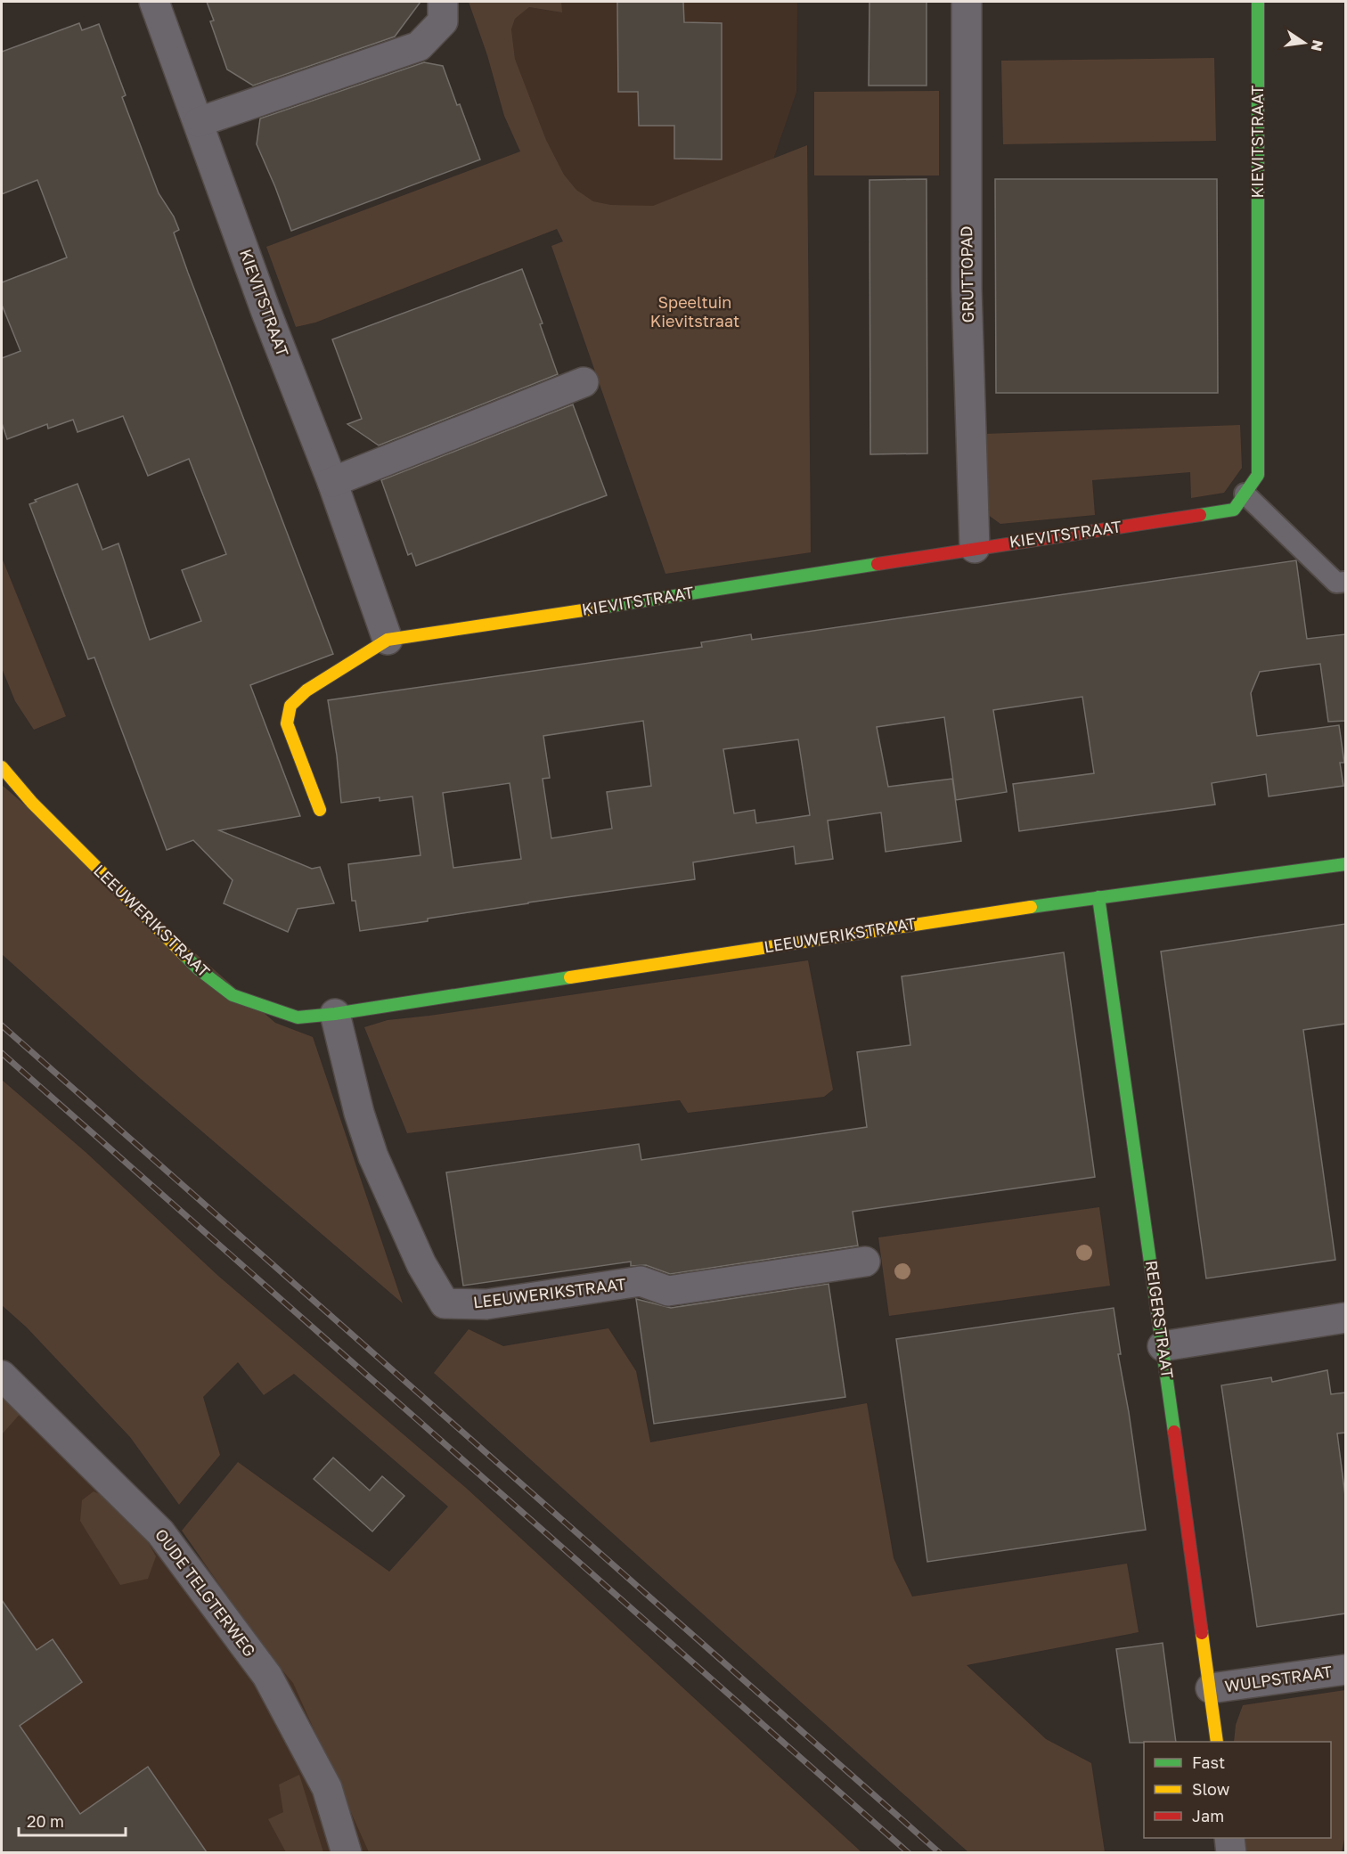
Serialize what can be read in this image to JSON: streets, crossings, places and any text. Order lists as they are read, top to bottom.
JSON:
{
  "streets": {
    "street": [
      "KIEVITSTRAAT",
      "GRUTTOPAD",
      "LEEUWERIKSTRAAT",
      "REIGERSTRAAT",
      "OUDE TELGTERWEG",
      "WULPSTRAAT"
    ]
  },
  "crossings": [
    ["KIEVITSTRAAT", "GRUTTOPAD"],
    ["LEEUWERIKSTRAAT", "REIGERSTRAAT"],
    ["REIGERSTRAAT", "WULPSTRAAT"]
  ],
  "parks": ["Speeltuin Kievitstraat"],
  "legend": ["Fast", "Slow", "Jam"],
  "scale_bar": "20 m",
  "north": "right"
}
